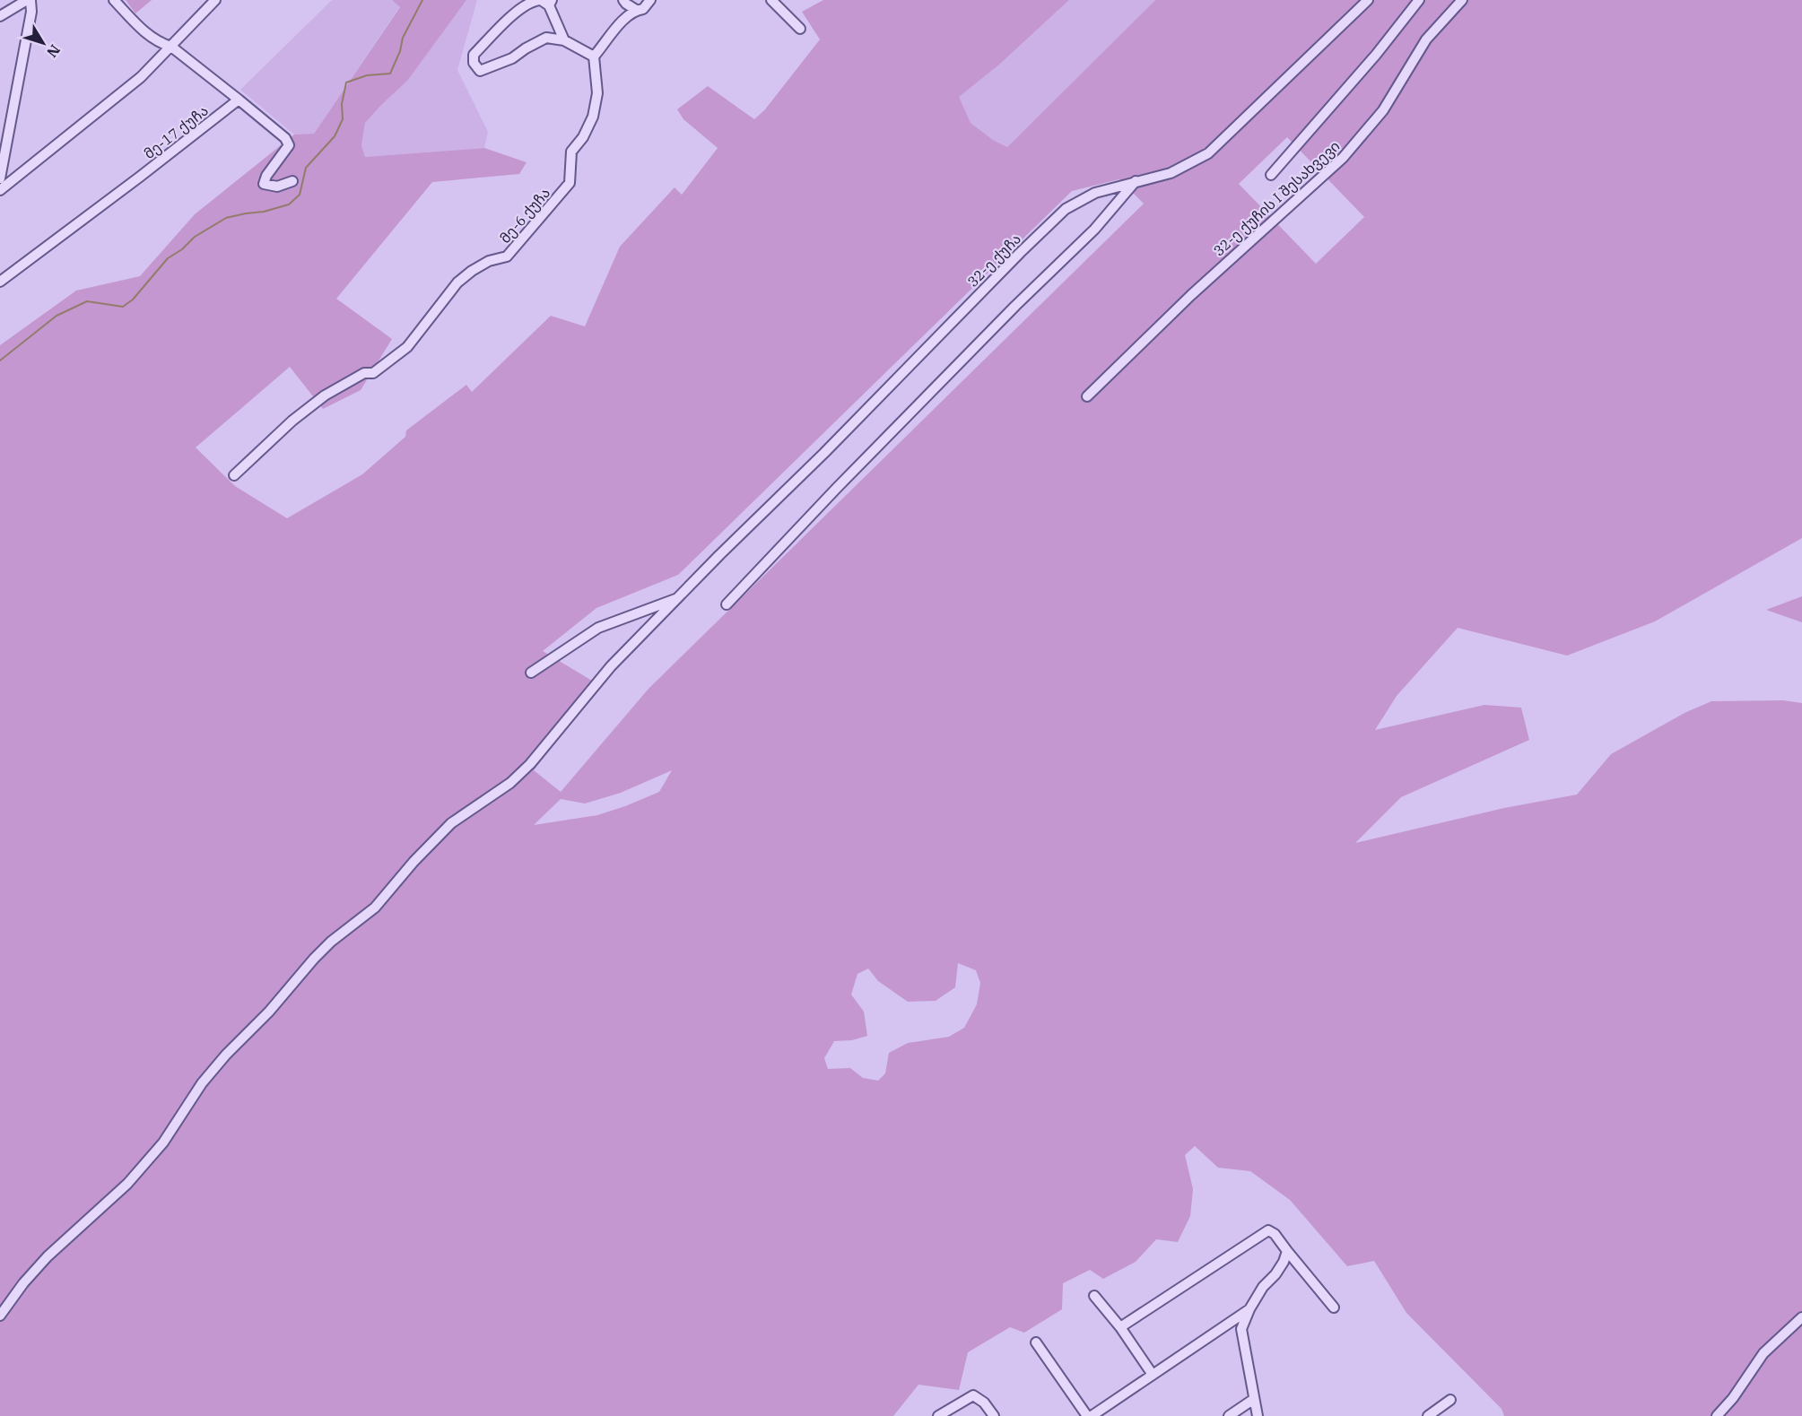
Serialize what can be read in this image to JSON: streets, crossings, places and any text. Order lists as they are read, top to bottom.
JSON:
{
  "streets": {
    "street": [
      "მე-17 ქუჩა",
      "32-ე ქუჩის I შესახვევი",
      "მე-6 ქუჩა",
      "32-ე ქუჩა"
    ]
  },
  "north": "bottom right"
}
